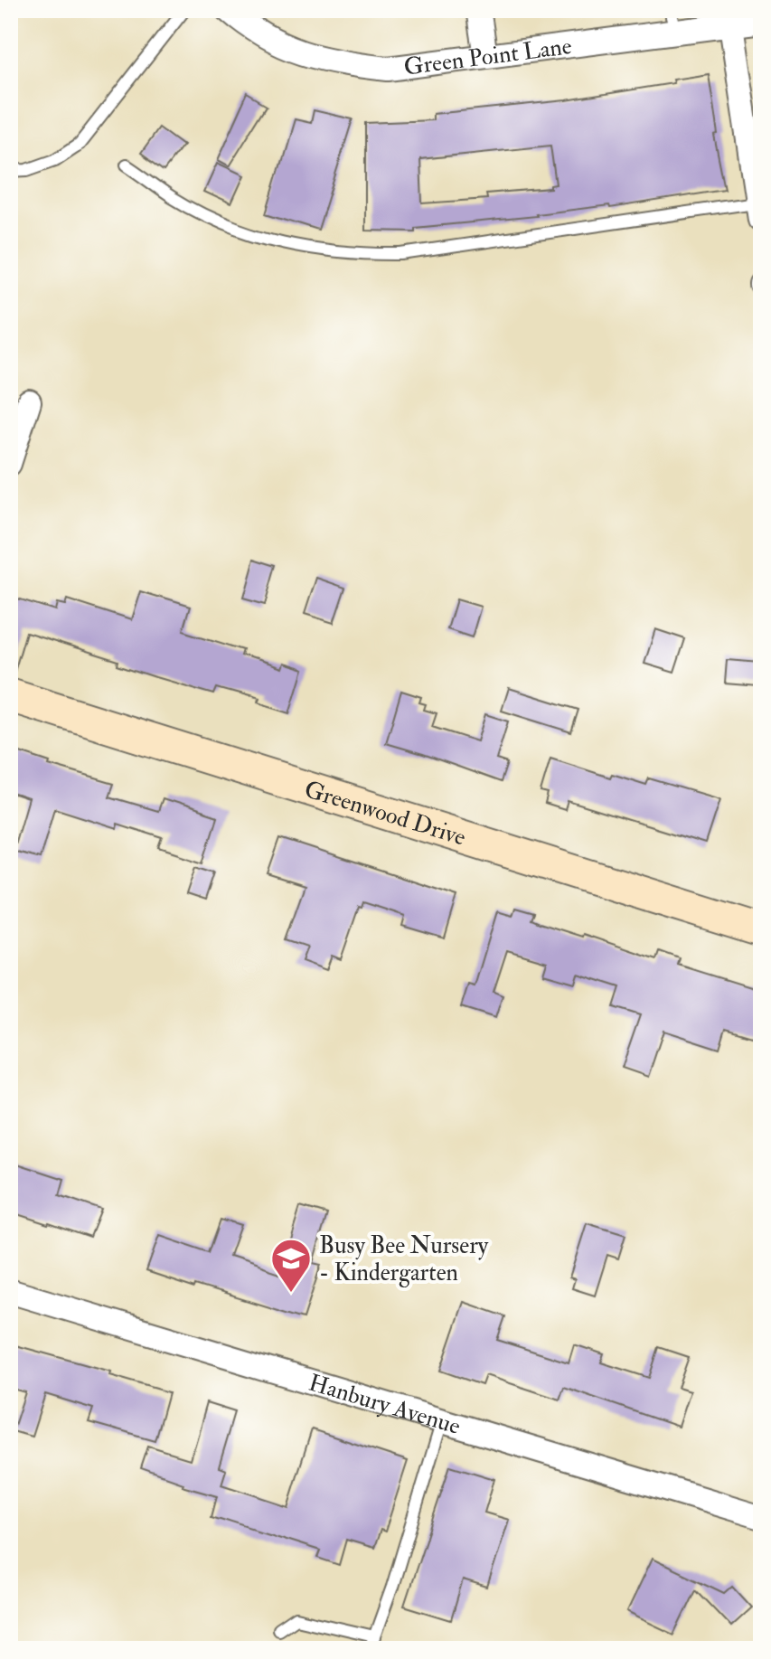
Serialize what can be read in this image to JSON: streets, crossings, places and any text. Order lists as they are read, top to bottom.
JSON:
{
  "streets": {
    "street": ["Green Point Lane", "Greenwood Drive", "Hanbury Avenue"]
  },
  "places": {
    "school or university": ["Busy Bee Nursery - Kindergarten"]
  }
}
